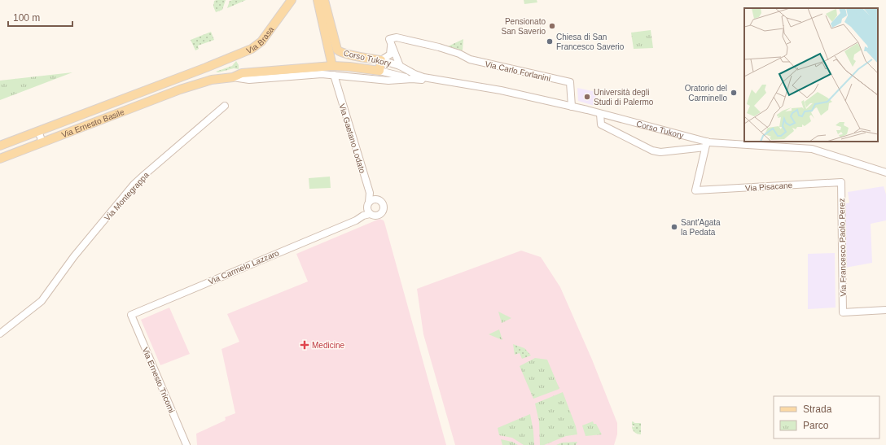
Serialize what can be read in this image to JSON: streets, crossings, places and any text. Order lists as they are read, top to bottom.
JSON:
{
  "streets": {
    "main road": ["Via Brasa", "Corso Tukory", "Via Ernesto Basile"],
    "street": [
      "Via Carlo Forlanini",
      "Via Gaetano Lodato",
      "Via Pisacane",
      "Via Montegrappa",
      "Via Francesco Paolo Perez",
      "Via Carmelo Lazzaro",
      "Via Ernesto Tricomi"
    ]
  },
  "crossings": [
    ["Via Brasa", "Via Ernesto Basile"],
    ["Corso Tukory", "Via Carlo Forlanini"],
    ["Corso Tukory", "Via Ernesto Basile"],
    ["Corso Tukory", "Via Gaetano Lodato"],
    ["Corso Tukory", "Via Pisacane"],
    ["Via Ernesto Basile", "Via Gaetano Lodato"],
    ["Via Gaetano Lodato", "Via Carmelo Lazzaro"],
    ["Via Pisacane", "Via Francesco Paolo Perez"],
    ["Via Carmelo Lazzaro", "Via Ernesto Tricomi"]
  ],
  "places": {
    "other": [
      "Pensionato San Saverio",
      "Chiesa di San Francesco Saverio",
      "Oratorio del Carminello",
      "Università degli Studi di Palermo",
      "Sant'Agata la Pedata"
    ],
    "health": ["Medicine"]
  },
  "legend": ["Strada", "Parco"],
  "scale_bar": "100 m"
}
